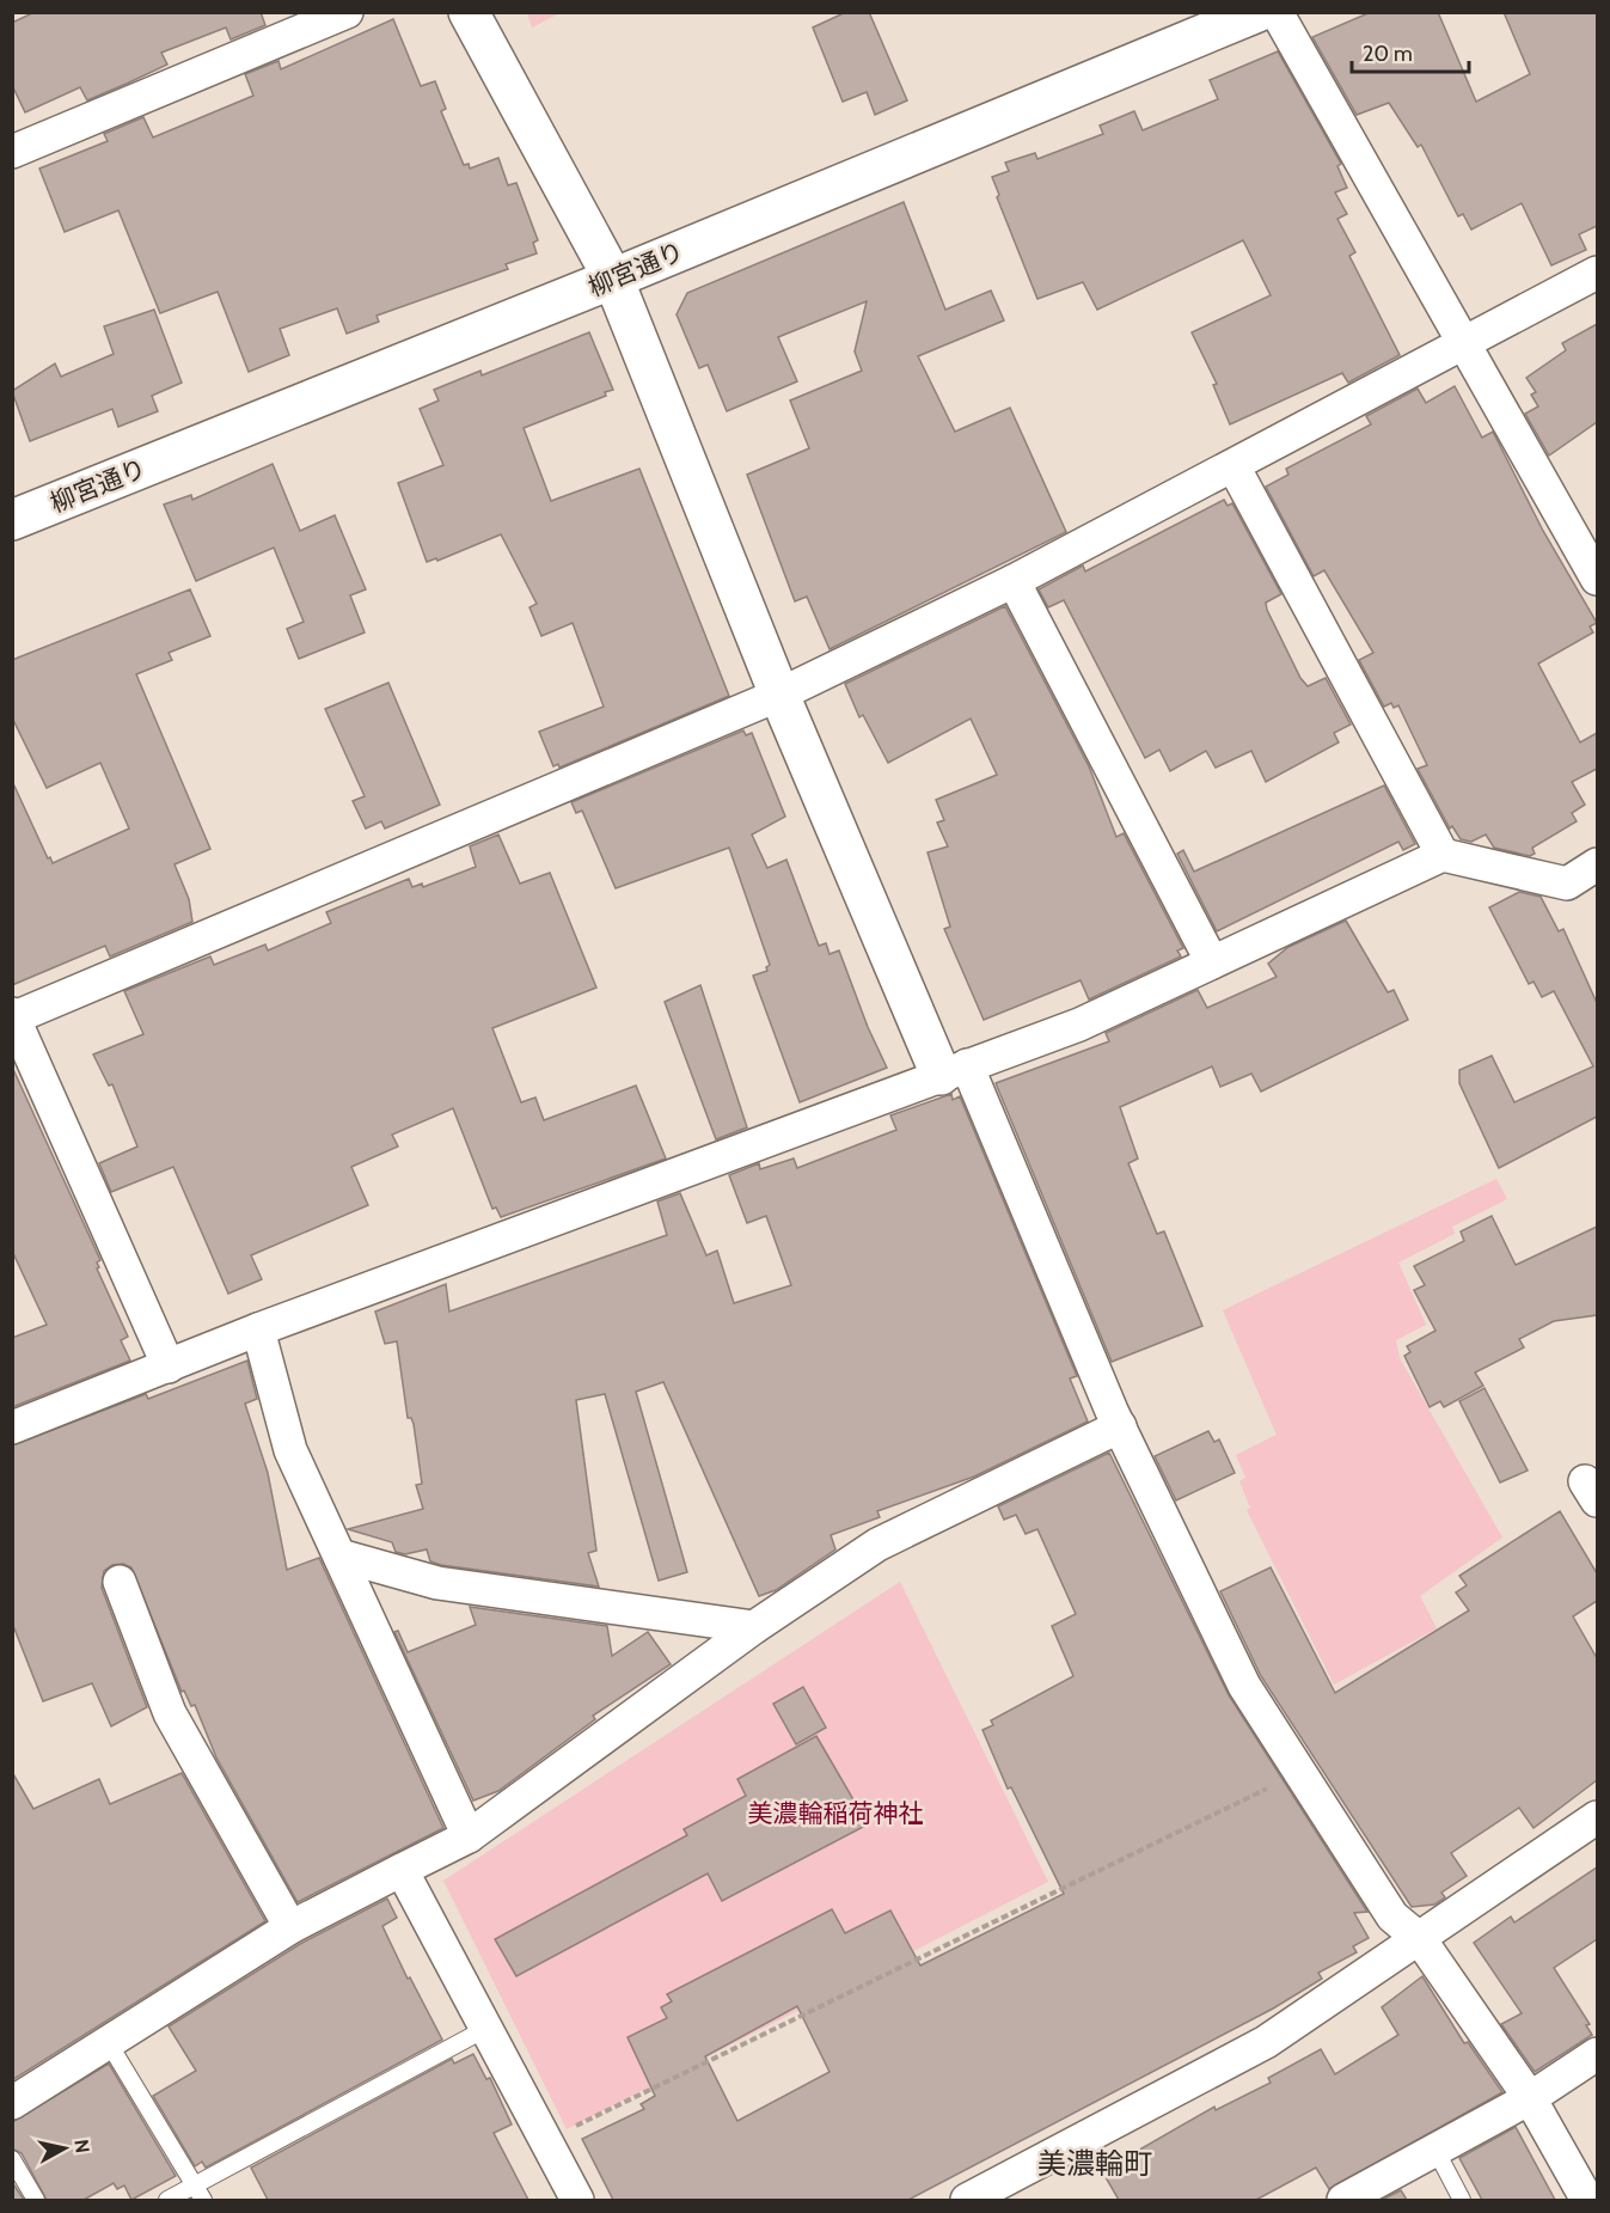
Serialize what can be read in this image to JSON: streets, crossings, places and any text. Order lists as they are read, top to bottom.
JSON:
{
  "streets": {
    "street": ["柳宮通り"]
  },
  "districts": ["美濃輪町"],
  "parks": ["美濃輪稲荷神社"],
  "scale_bar": "20 m",
  "north": "right"
}
